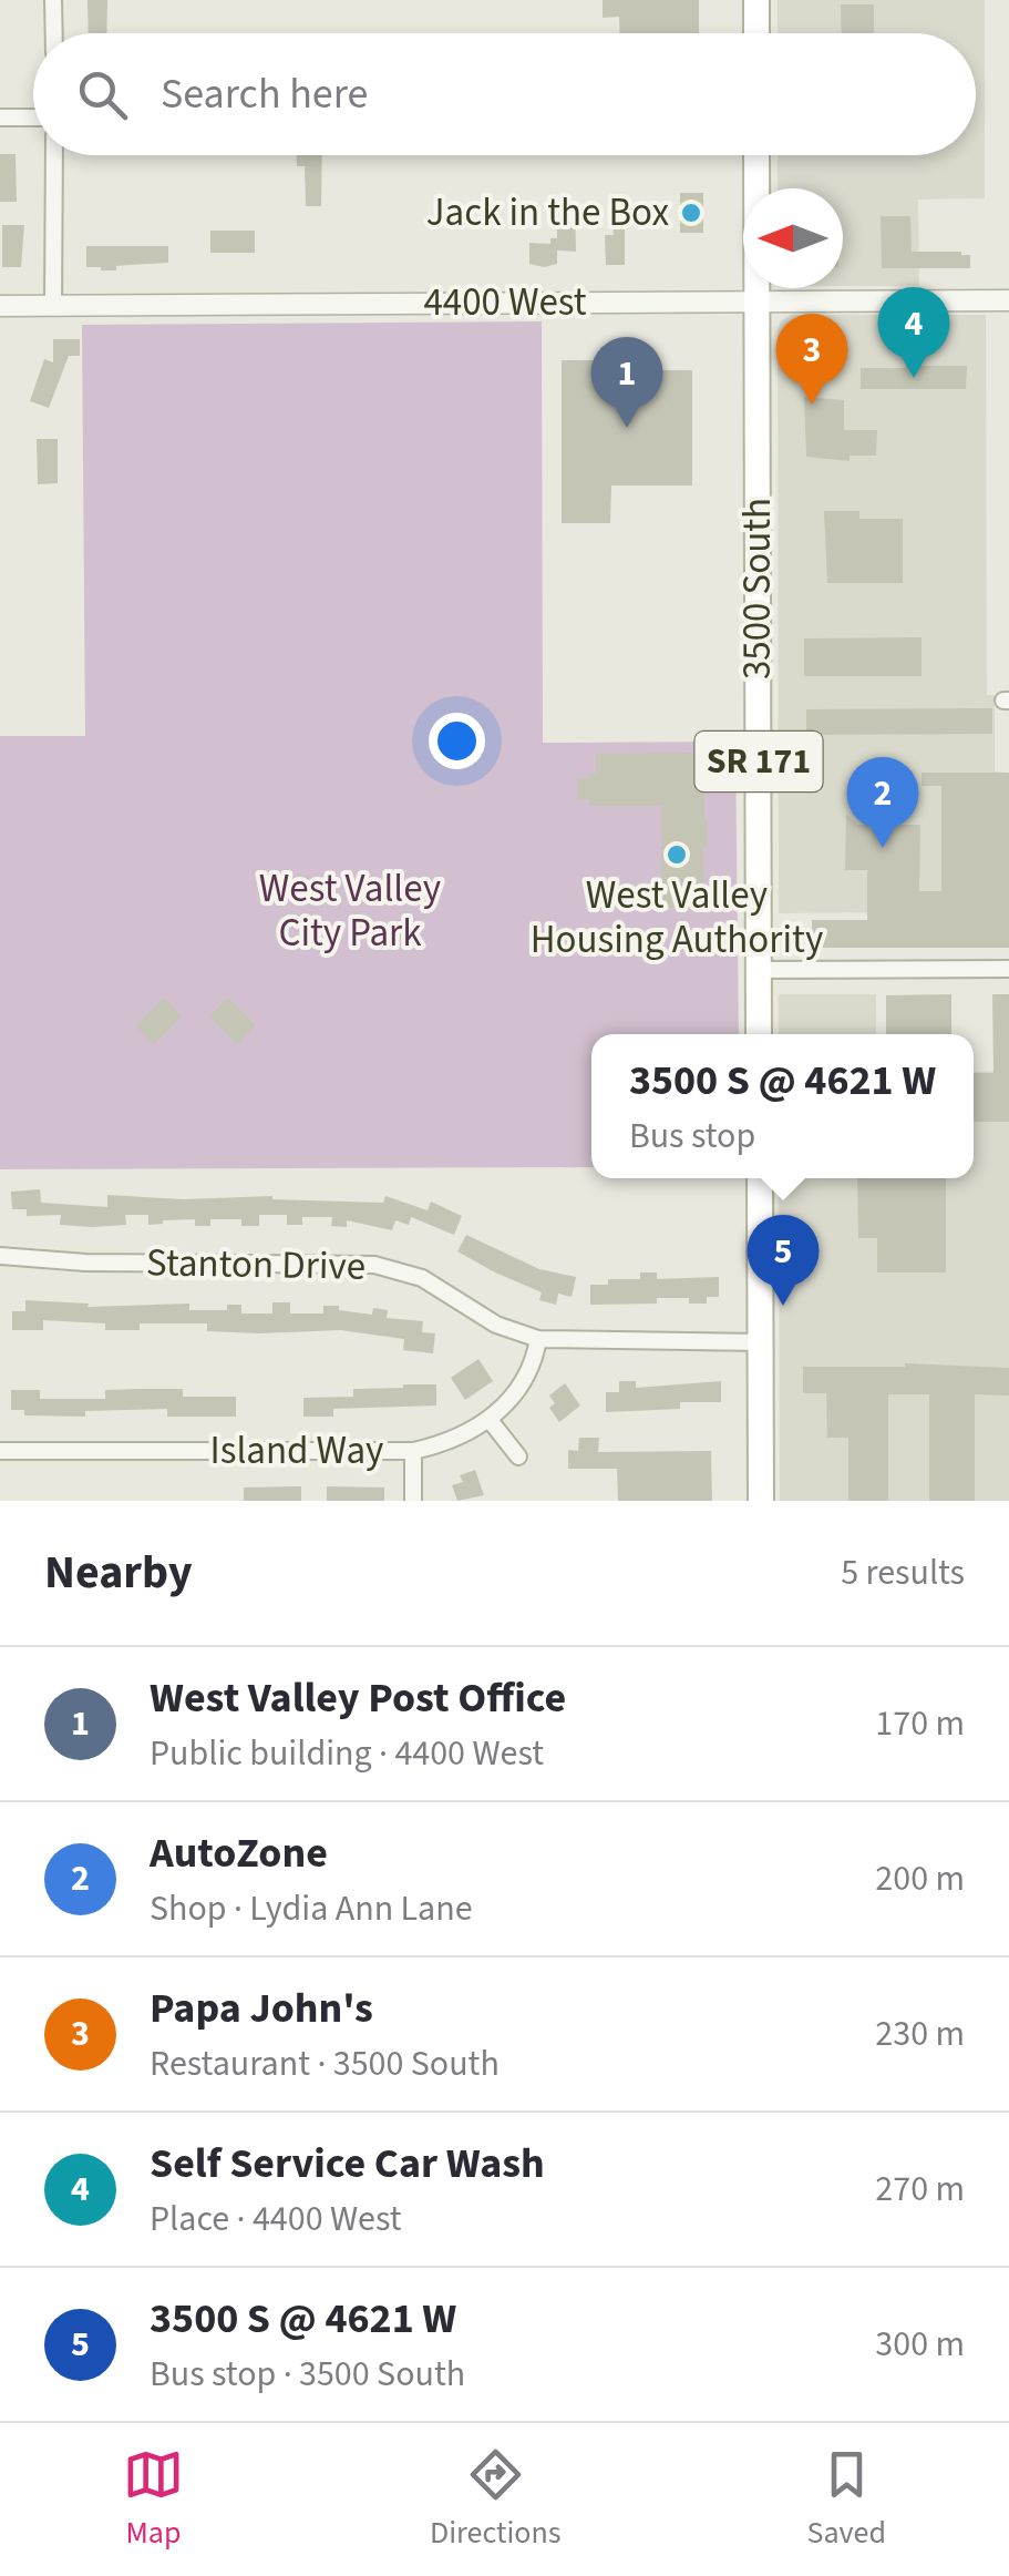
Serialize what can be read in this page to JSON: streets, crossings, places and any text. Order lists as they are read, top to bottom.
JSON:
{
  "streets": {
    "main road": ["3500 South", "SR 171"],
    "street": ["4400 West", "Stanton Drive", "Island Way"]
  },
  "crossings": [
    ["4400 West", "3500 South"],
    ["Stanton Drive", "Island Way"]
  ],
  "parks": ["West Valley City Park"],
  "places": ["Jack in the Box", "West Valley Housing Authority"],
  "north": "left",
  "page": {
    "search": "Search here",
    "pins": [
      "4",
      "3",
      "1",
      "2",
      "5"
    ],
    "popup": ["3500 S @ 4621 W", "Bus stop"],
    "heading": ["Nearby", "5 results"],
    "list": [
      {
        "mark": "1",
        "name": "West Valley Post Office",
        "note": "Public building · 4400 West",
        "value": "170 m"
      },
      {
        "mark": "2",
        "name": "AutoZone",
        "note": "Shop · Lydia Ann Lane",
        "value": "200 m"
      },
      {
        "mark": "3",
        "name": "Papa John's",
        "note": "Restaurant · 3500 South",
        "value": "230 m"
      },
      {
        "mark": "4",
        "name": "Self Service Car Wash",
        "note": "Place · 4400 West",
        "value": "270 m"
      },
      {
        "mark": "5",
        "name": "3500 S @ 4621 W",
        "note": "Bus stop · 3500 South",
        "value": "300 m"
      }
    ],
    "nav": ["Map", "Directions", "Saved"]
  }
}
